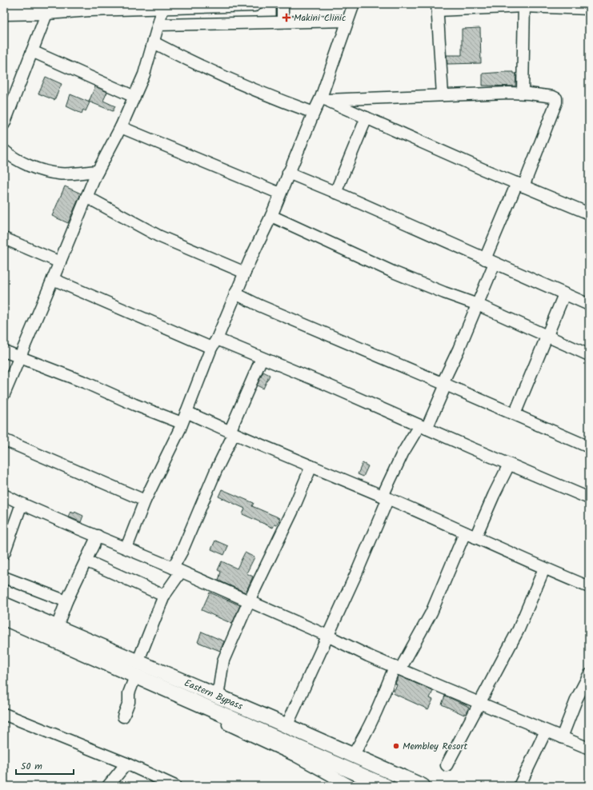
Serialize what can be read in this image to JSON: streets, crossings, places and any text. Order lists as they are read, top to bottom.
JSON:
{
  "streets": {
    "main road": ["Eastern Bypass"]
  },
  "places": {
    "health": ["Makini Clinic"],
    "other": ["Membley Resort"]
  },
  "scale_bar": "50 m"
}
